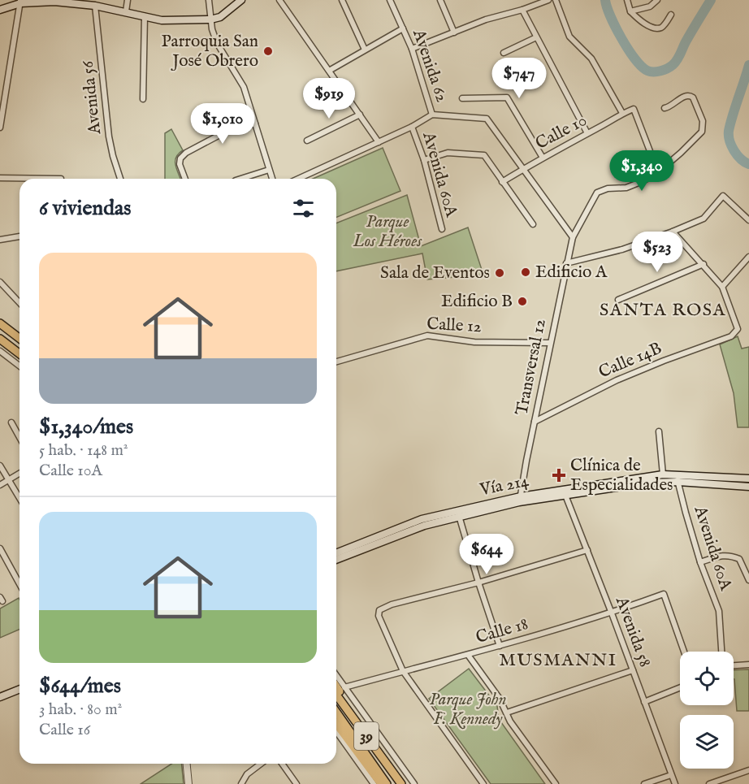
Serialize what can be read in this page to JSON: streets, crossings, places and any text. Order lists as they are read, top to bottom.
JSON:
{
  "streets": {
    "highway": ["39"],
    "main road": ["Vía 214"],
    "street": [
      "Avenida 62",
      "Avenida 56",
      "Calle 10",
      "Avenida 60A",
      "Calle 12",
      "Calle 14B",
      "Transversal 12",
      "Calle 18",
      "Avenida 58"
    ]
  },
  "crossings": [
    ["Calle 10", "Transversal 12"],
    ["Avenida 60A", "Vía 214"],
    ["Calle 12", "Transversal 12"],
    ["Calle 14B", "Transversal 12"],
    ["Transversal 12", "Vía 214"],
    ["Vía 214", "Avenida 58"],
    ["Calle 18", "Avenida 58"]
  ],
  "districts": ["SANTA ROSA", "MUSMANNI"],
  "parks": ["Parque Los Héroes", "Parque John F. Kennedy"],
  "places": {
    "other": [
      "Parroquia San José Obrero",
      "Edificio A",
      "Sala de Eventos",
      "Edificio B"
    ],
    "health": ["Clínica de Especialidades"]
  },
  "page": {
    "price": [
      "$747",
      "$919",
      "$1,010",
      "$1,340",
      "$523",
      "$644"
    ],
    "heading": "6 viviendas",
    "list": [
      {
        "name": "$1,340/mes",
        "note": "5 hab. · 148 m² · Calle 10A"
      },
      {
        "name": "$644/mes",
        "note": "3 hab. · 80 m² · Calle 16"
      }
    ]
  }
}
